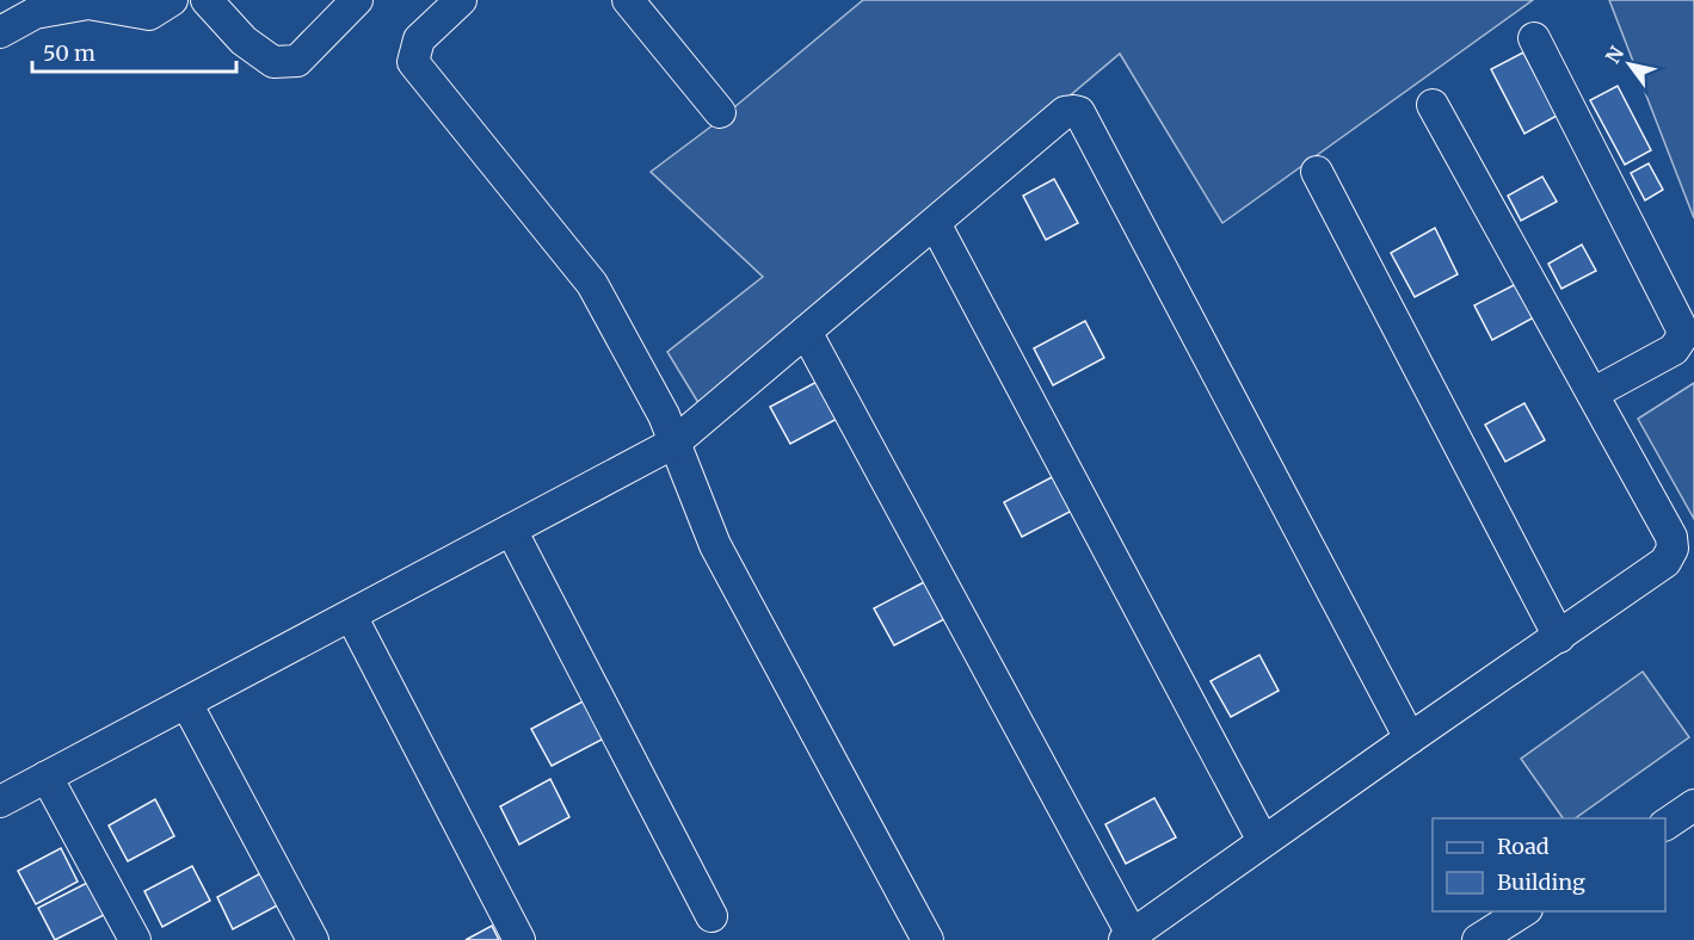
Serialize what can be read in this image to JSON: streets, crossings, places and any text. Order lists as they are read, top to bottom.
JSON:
{
  "legend": ["Road", "Building"],
  "scale_bar": "50 m",
  "north": "top left"
}
